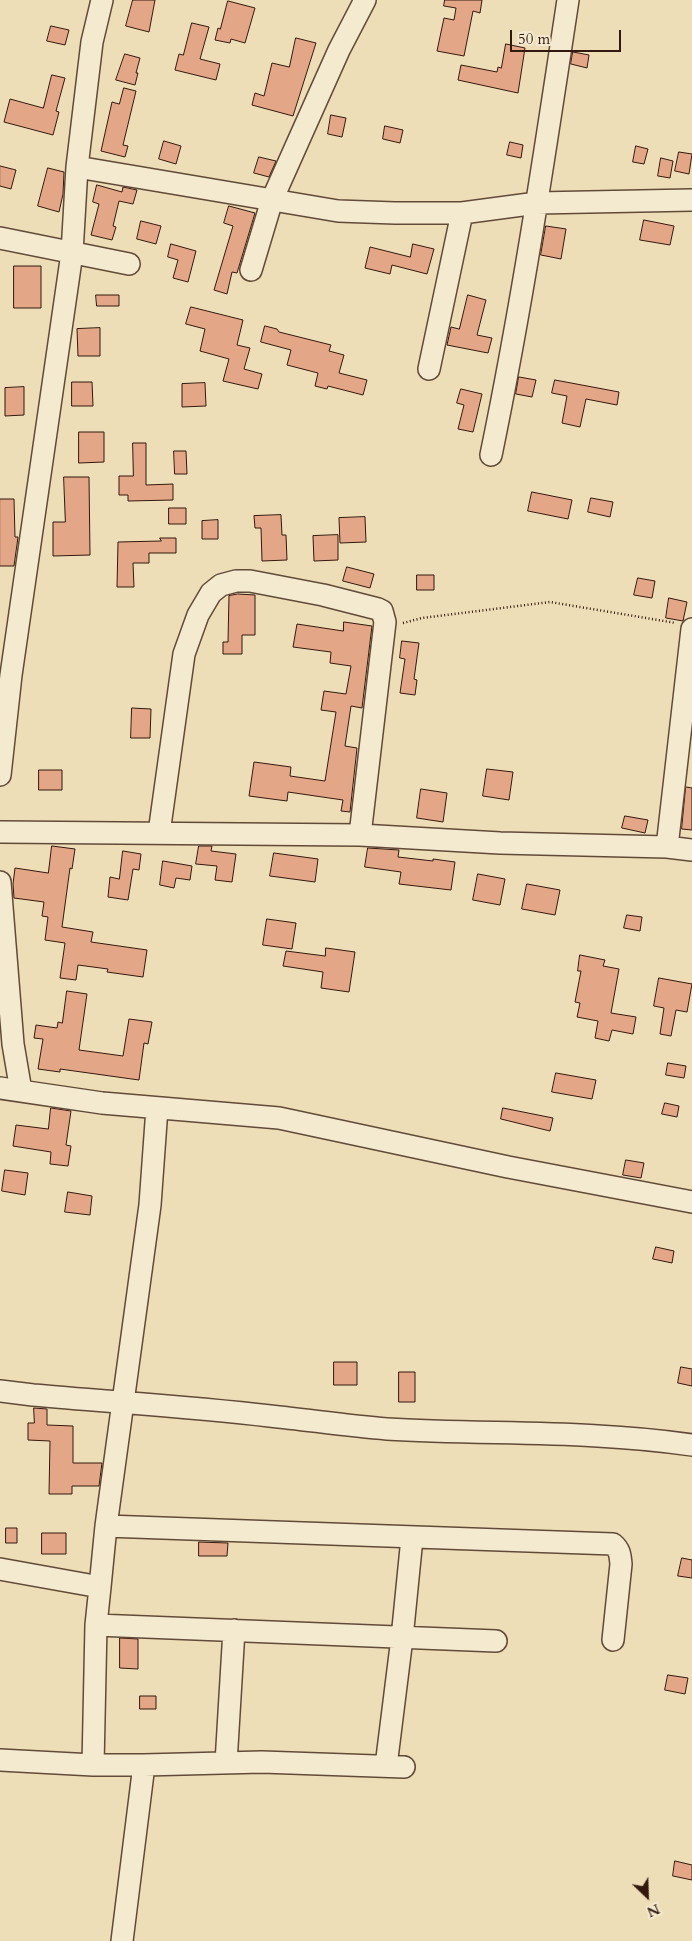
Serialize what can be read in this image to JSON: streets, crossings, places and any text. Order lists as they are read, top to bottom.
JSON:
{
  "scale_bar": "50 m",
  "north": "bottom right"
}
